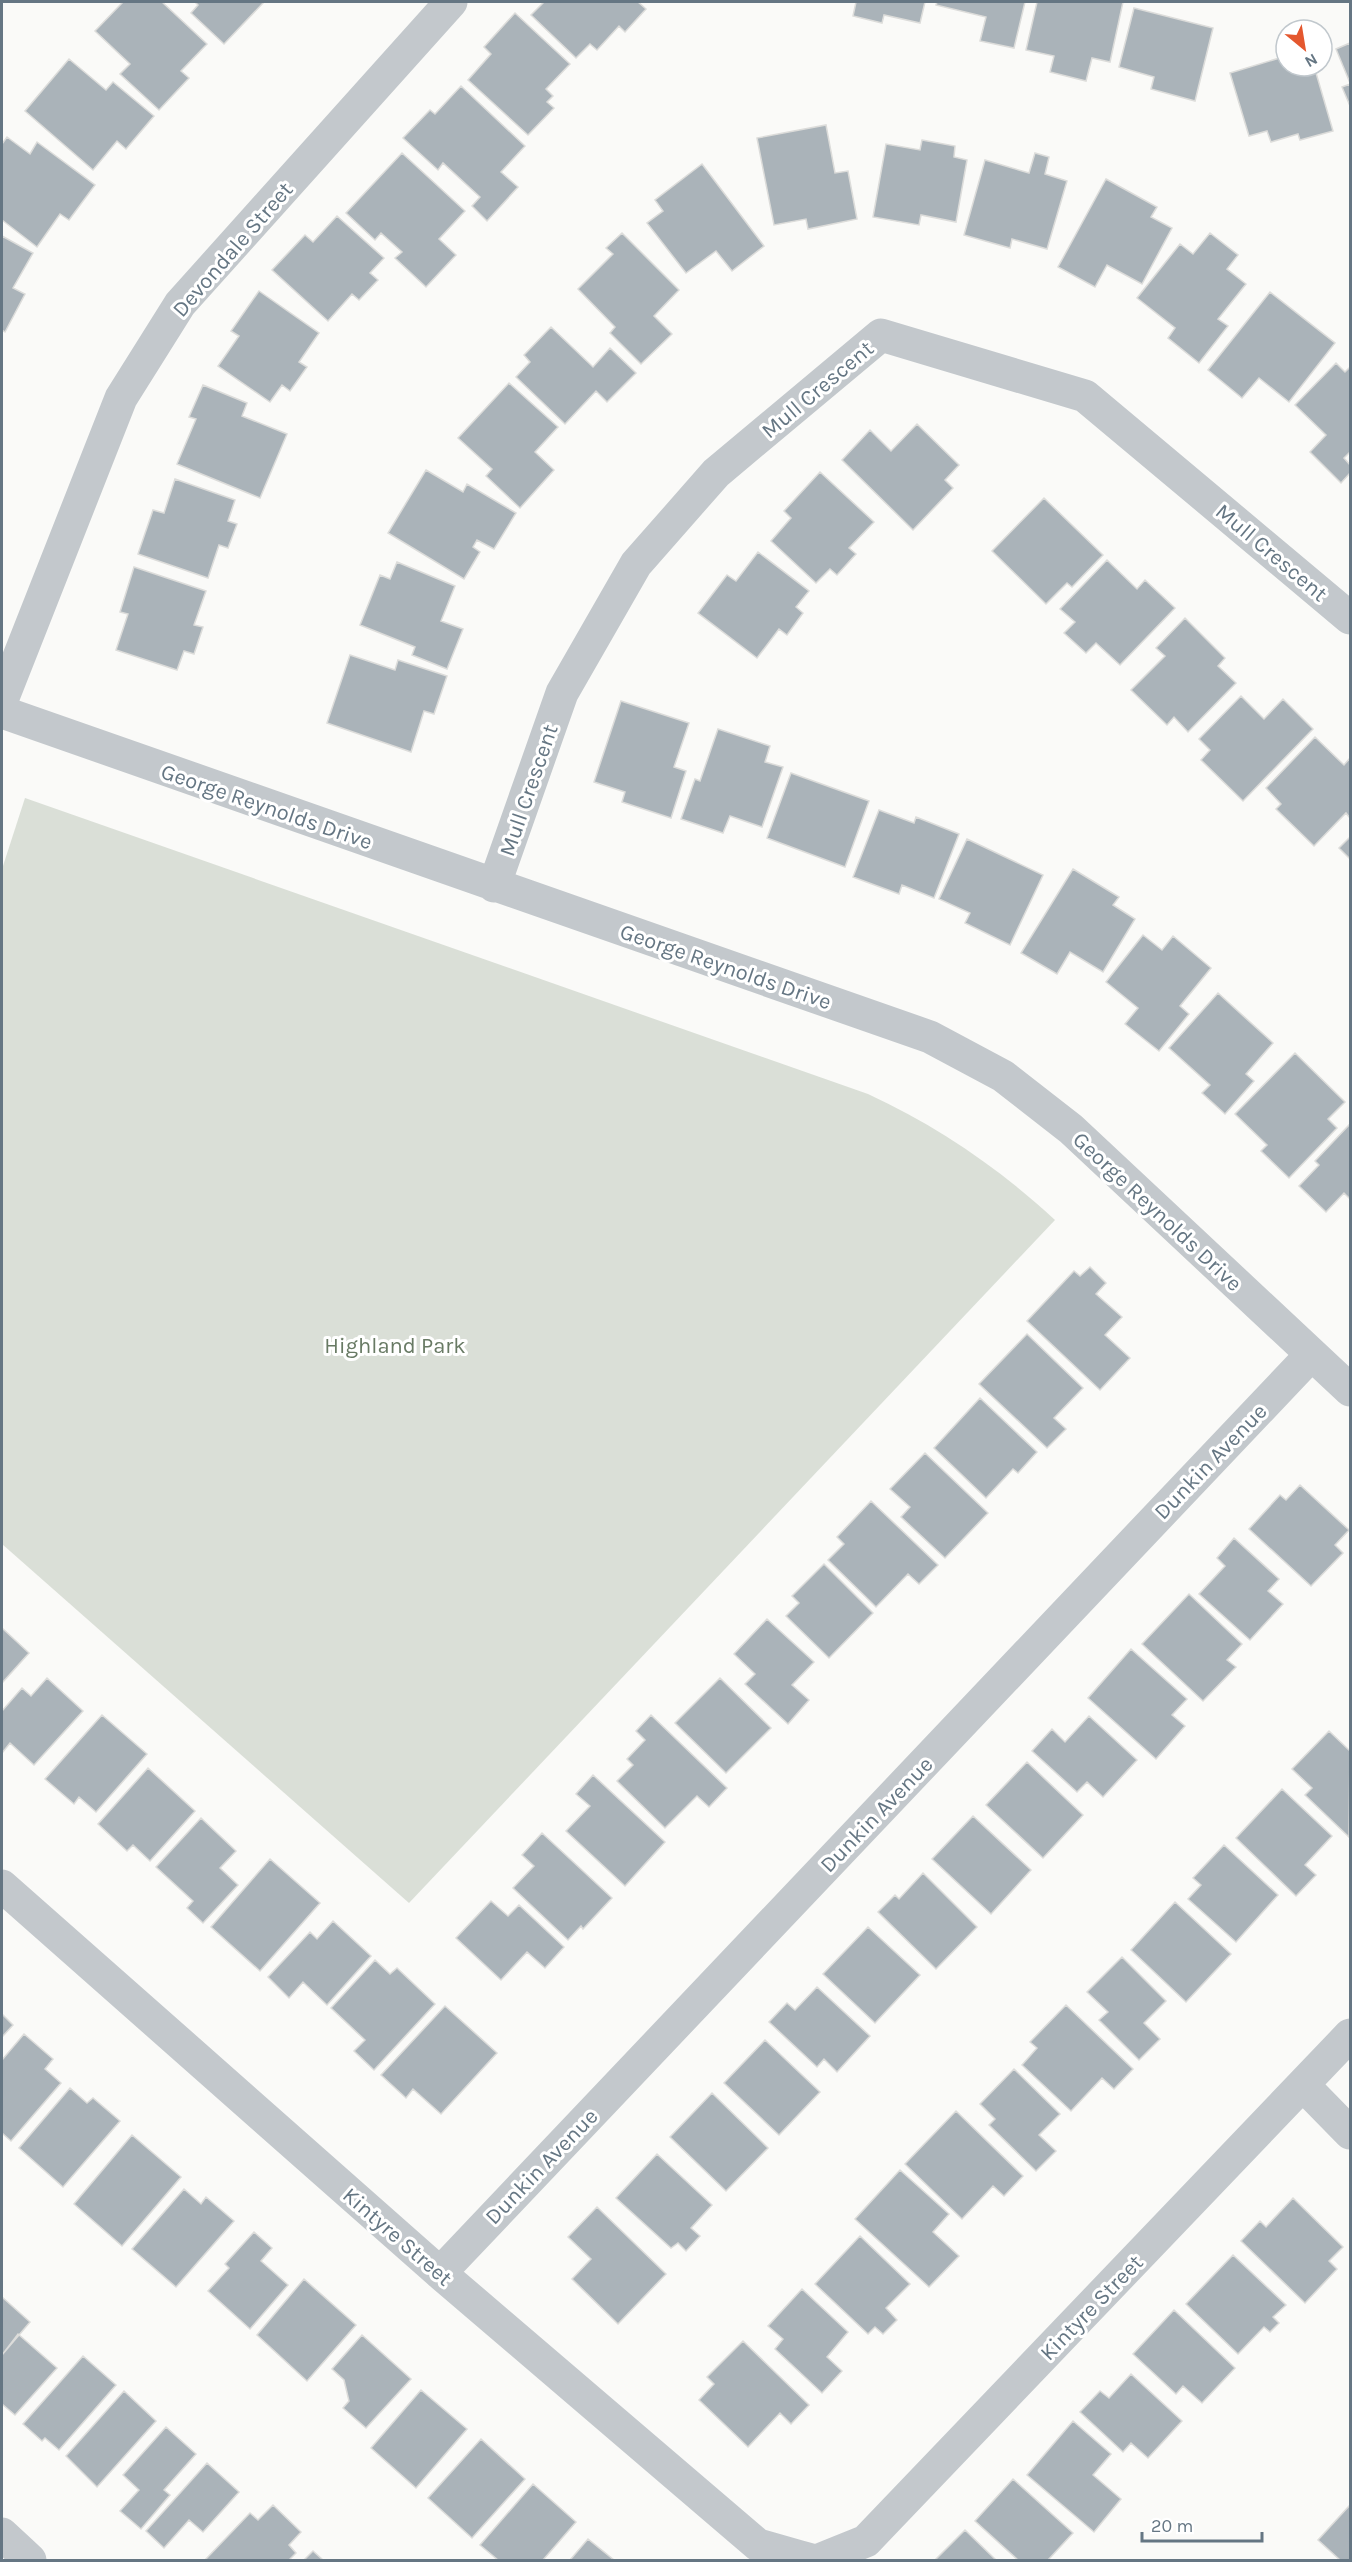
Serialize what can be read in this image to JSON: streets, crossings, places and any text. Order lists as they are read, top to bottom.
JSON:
{
  "streets": {
    "street": [
      "Devondale Street",
      "Mull Crescent",
      "George Reynolds Drive",
      "Dunkin Avenue",
      "Kintyre Street"
    ]
  },
  "crossings": [
    ["Mull Crescent", "George Reynolds Drive"],
    ["George Reynolds Drive", "Dunkin Avenue"],
    ["Dunkin Avenue", "Kintyre Street"]
  ],
  "parks": ["Highland Park"],
  "scale_bar": "20 m",
  "north": "bottom right"
}
